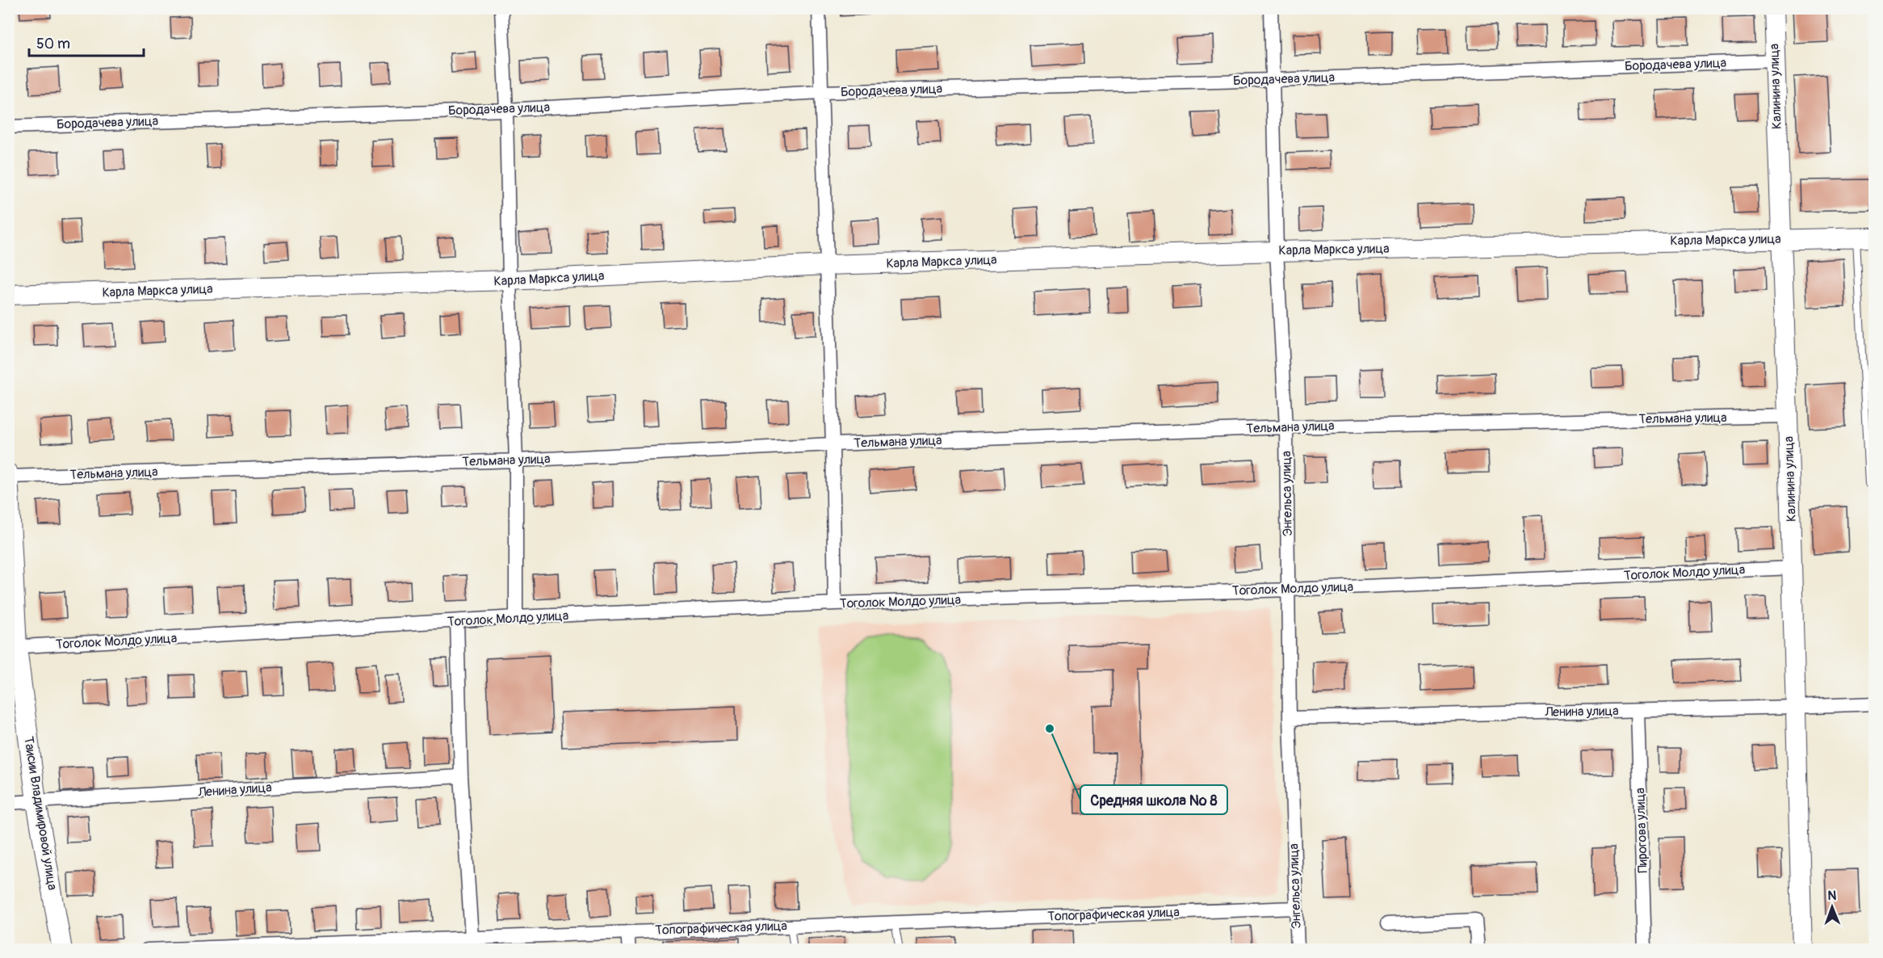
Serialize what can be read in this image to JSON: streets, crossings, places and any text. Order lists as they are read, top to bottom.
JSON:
{
  "streets": {
    "street": [
      "Бородачева улица",
      "Калинина улица",
      "Карла Маркса улица",
      "Тельмана улица",
      "Энгельса улица",
      "Тоголок Молдо улица",
      "Ленина улица",
      "Таисии Владимировой улица",
      "Пирогова улица",
      "Топографическая улица"
    ]
  },
  "crossings": [
    ["Бородачева улица", "Калинина улица"],
    ["Бородачева улица", "Энгельса улица"],
    ["Калинина улица", "Карла Маркса улица"],
    ["Калинина улица", "Тельмана улица"],
    ["Калинина улица", "Тоголок Молдо улица"],
    ["Калинина улица", "Ленина улица"],
    ["Карла Маркса улица", "Энгельса улица"],
    ["Тельмана улица", "Энгельса улица"],
    ["Тельмана улица", "Таисии Владимировой улица"],
    ["Энгельса улица", "Тоголок Молдо улица"],
    ["Энгельса улица", "Ленина улица"],
    ["Энгельса улица", "Топографическая улица"],
    ["Тоголок Молдо улица", "Таисии Владимировой улица"],
    ["Ленина улица", "Таисии Владимировой улица"],
    ["Ленина улица", "Пирогова улица"]
  ],
  "places": ["Средняя школа № 8"],
  "scale_bar": "50 m",
  "north": "top"
}
